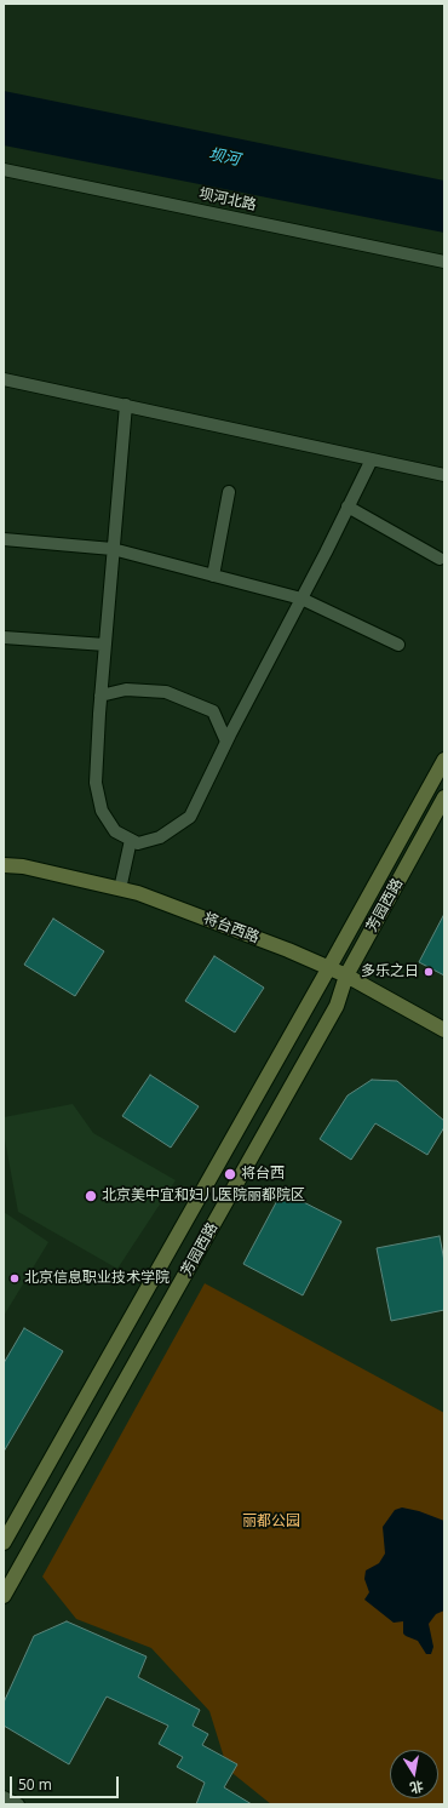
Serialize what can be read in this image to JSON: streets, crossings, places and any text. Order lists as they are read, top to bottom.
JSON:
{
  "streets": {
    "main road": ["芳园西路", "将台西路"],
    "street": ["坝河北路"]
  },
  "crossings": [
    ["芳园西路", "将台西路"]
  ],
  "water": ["坝河"],
  "parks": ["丽都公园"],
  "places": [
    "多乐之日",
    "将台西",
    "北京美中宜和妇儿医院丽都院区",
    "北京信息职业技术学院"
  ],
  "scale_bar": "50 m",
  "north": "bottom"
}
